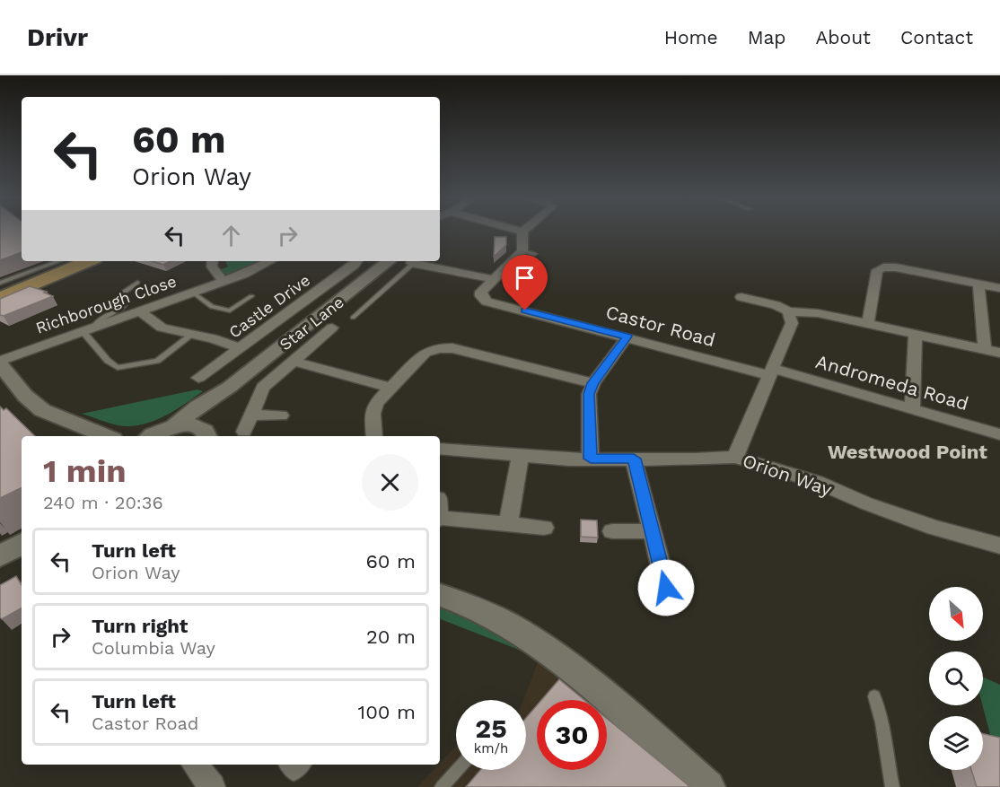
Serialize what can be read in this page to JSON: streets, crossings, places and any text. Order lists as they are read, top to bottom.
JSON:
{
  "streets": {
    "street": [
      "Richborough Close",
      "Castle Drive",
      "Star Lane",
      "Castor Road",
      "Andromeda Road",
      "Orion Way"
    ]
  },
  "crossings": [
    ["Castor Road", "Andromeda Road"]
  ],
  "districts": ["Westwood Point"],
  "north": "bottom right",
  "page": {
    "header": "Drivr",
    "nav": [
      "Home",
      "Map",
      "About",
      "Contact"
    ],
    "turn": ["60 m", "Orion Way"],
    "heading": ["1 min", "240 m · 20:36"],
    "list": [
      {
        "name": "Turn left",
        "note": "Orion Way",
        "value": "60 m"
      },
      {
        "name": "Turn right",
        "note": "Columbia Way",
        "value": "20 m"
      },
      {
        "name": "Turn left",
        "note": "Castor Road",
        "value": "100 m"
      }
    ],
    "speed": "25 km/h",
    "limit": "30"
  }
}
